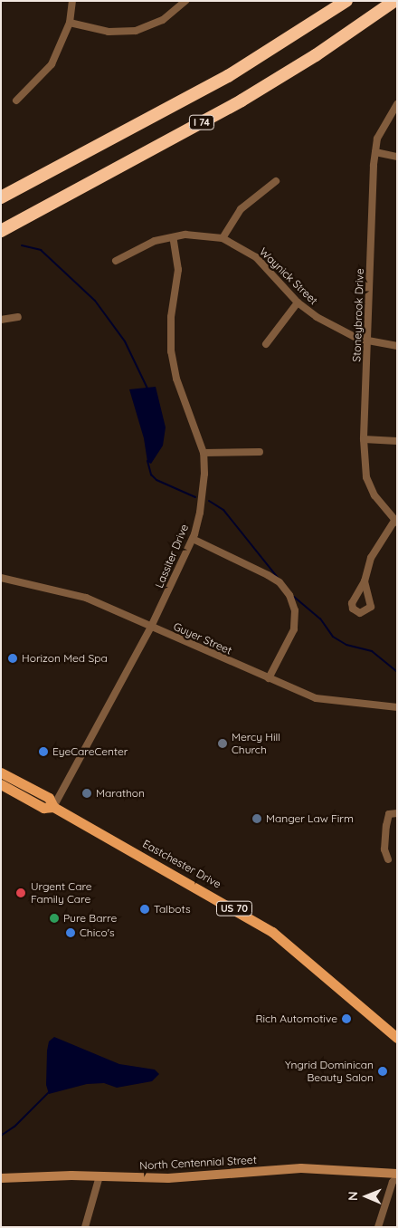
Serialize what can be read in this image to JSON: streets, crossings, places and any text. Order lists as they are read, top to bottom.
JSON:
{
  "streets": {
    "highway": ["I 74"],
    "main road": ["Eastchester Drive", "US 70"],
    "street": [
      "Waynick Street",
      "Stoneybrook Drive",
      "Lassiter Drive",
      "Guyer Street",
      "North Centennial Street"
    ]
  },
  "crossings": [
    ["Waynick Street", "Stoneybrook Drive"],
    ["Waynick Street", "Lassiter Drive"],
    ["Lassiter Drive", "Guyer Street"],
    ["Lassiter Drive", "Eastchester Drive"]
  ],
  "places": [
    "Horizon Med Spa",
    "Mercy Hill Church",
    "EyeCareCenter",
    "Marathon",
    "Manger Law Firm",
    "Urgent Care Family Care",
    "Talbots",
    "Pure Barre",
    "Chico's",
    "Rich Automotive",
    "Yngrid Dominican Beauty Salon"
  ],
  "north": "left"
}
